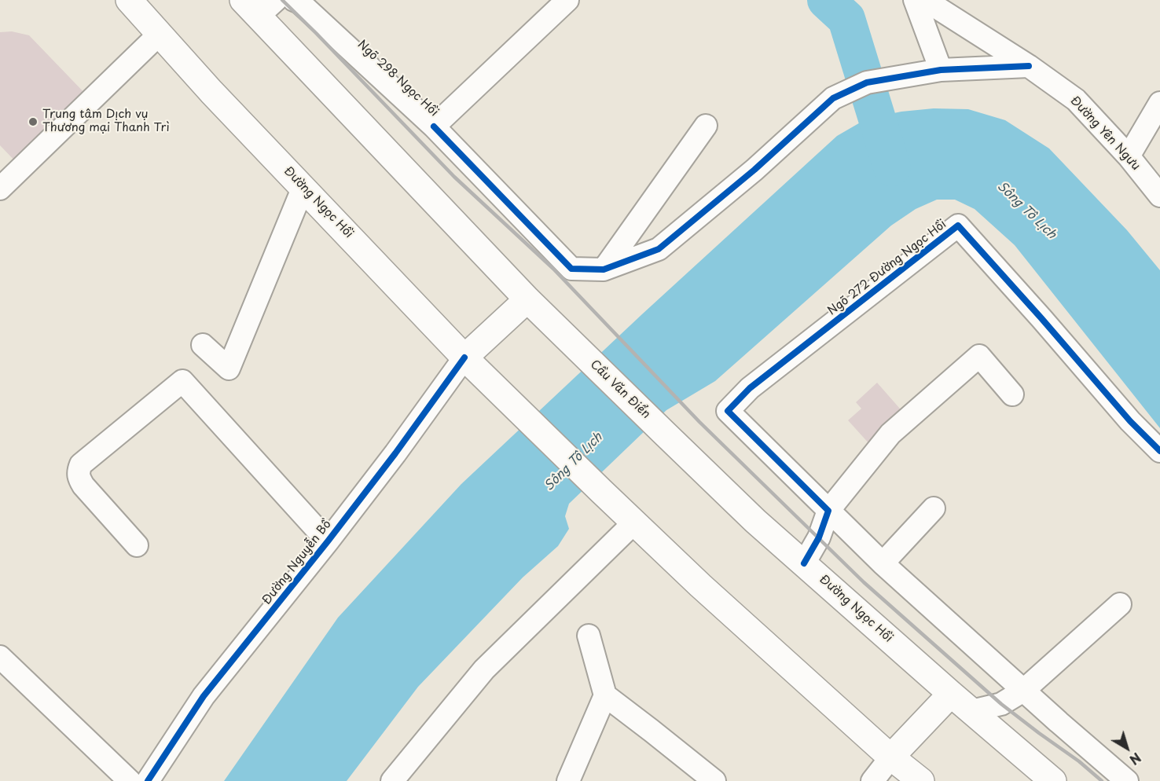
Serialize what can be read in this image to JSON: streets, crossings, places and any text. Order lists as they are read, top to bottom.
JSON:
{
  "streets": {
    "highway": ["Đường Ngọc Hồi", "Cầu Văn Điển"],
    "street": [
      "Ngõ 298 Ngọc Hồi",
      "Đường Yên Ngưu",
      "Ngõ 272 Đường Ngọc Hồi",
      "Đường Nguyễn Bồ"
    ]
  },
  "crossings": [
    ["Đường Ngọc Hồi", "Cầu Văn Điển"],
    ["Đường Ngọc Hồi", "Đường Nguyễn Bồ"]
  ],
  "water": ["Sông Tô Lịch"],
  "places": ["Trung tâm Dịch vụ Thương mại Thanh Trì"],
  "north": "bottom right"
}
